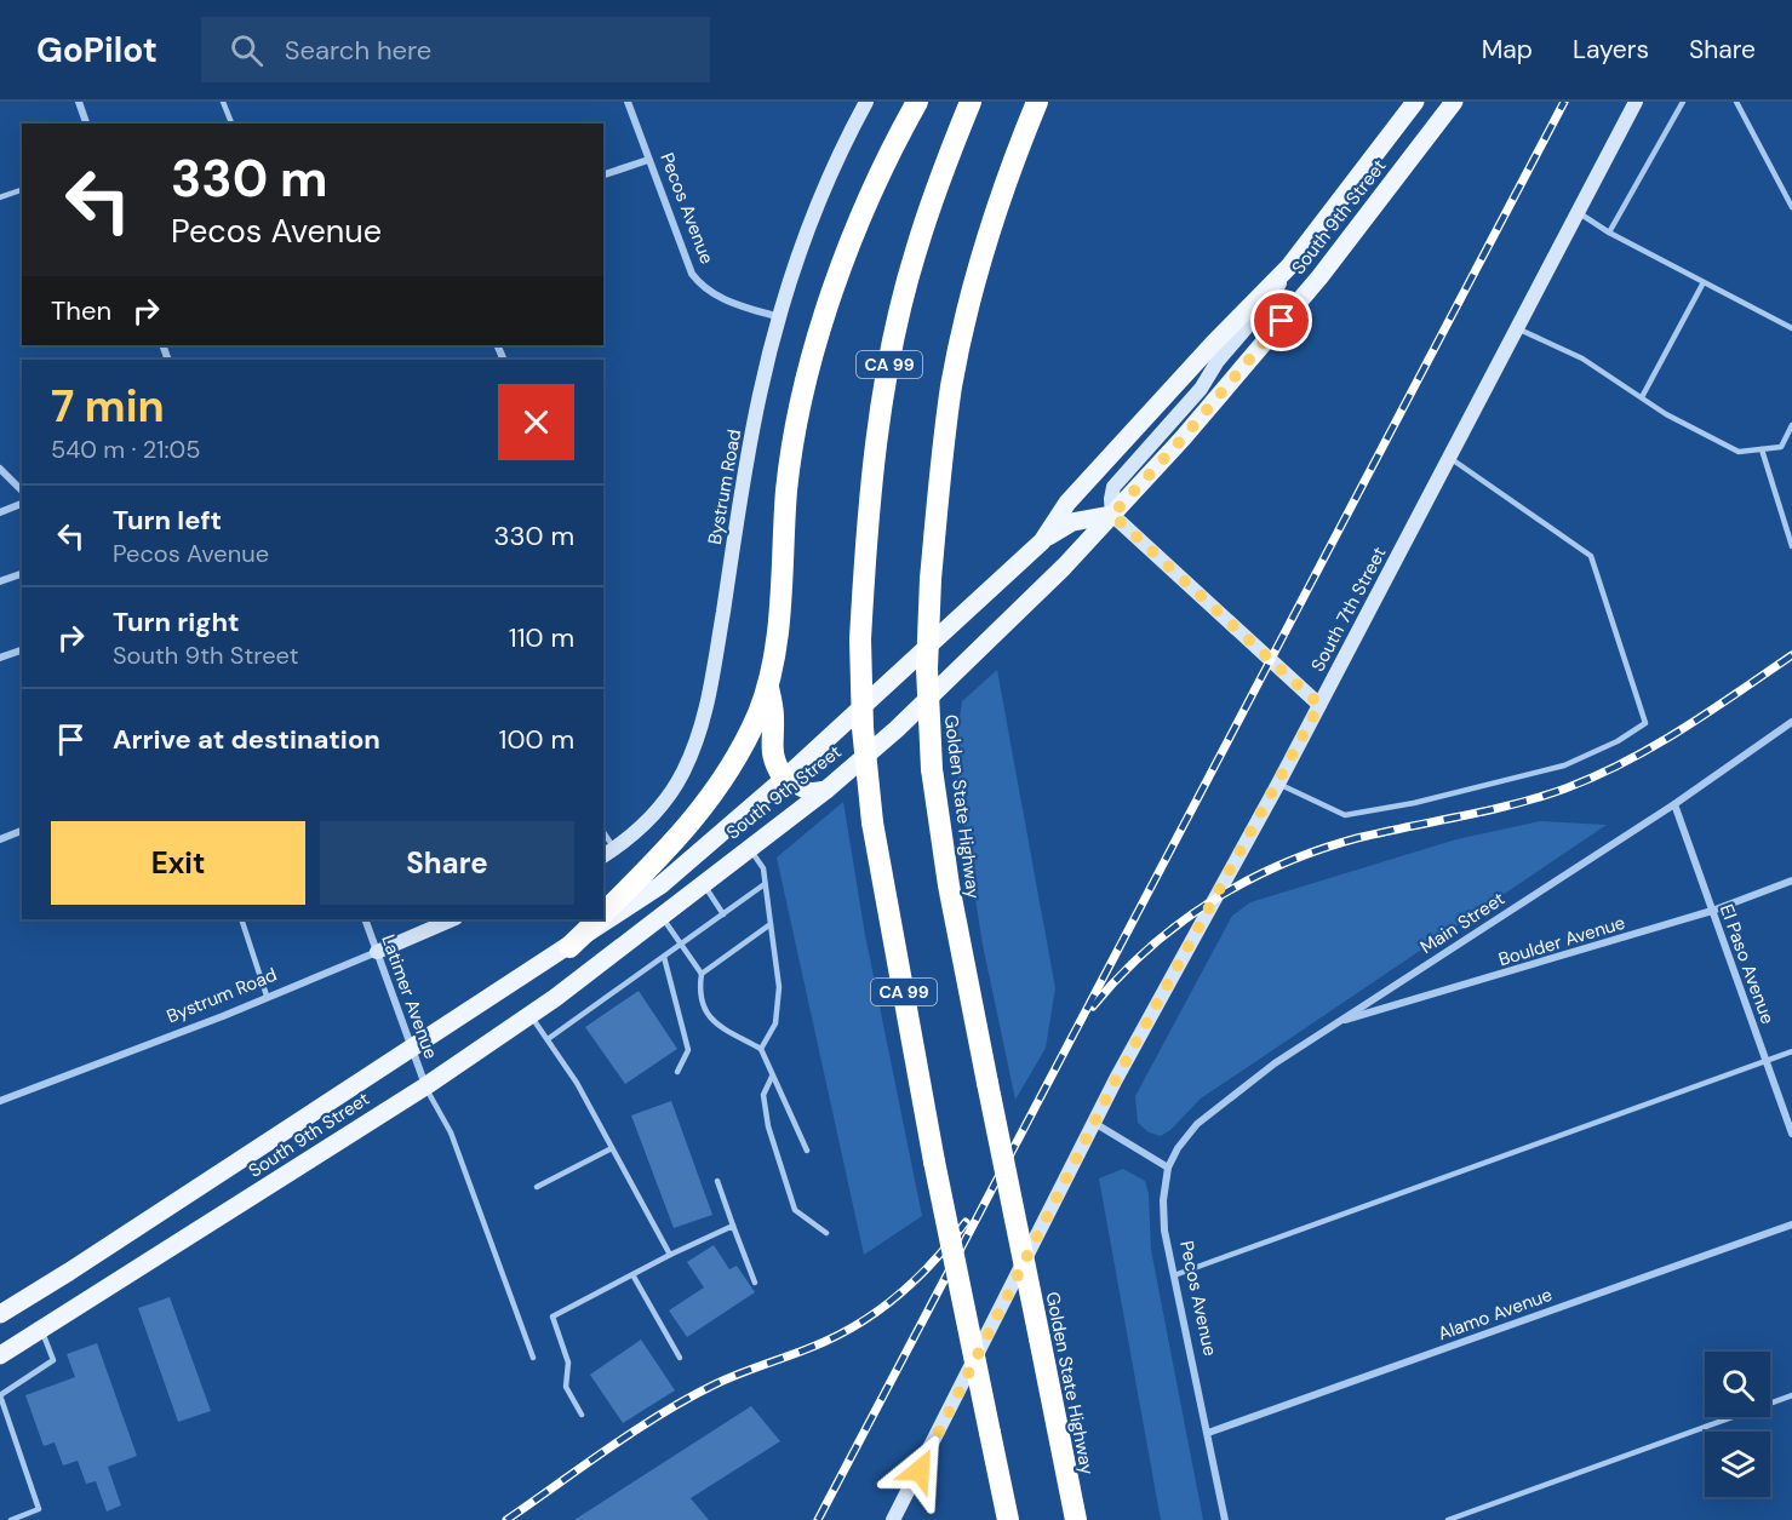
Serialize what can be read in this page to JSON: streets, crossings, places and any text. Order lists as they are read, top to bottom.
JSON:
{
  "streets": {
    "highway": ["CA 99", "Golden State Highway"],
    "main road": ["South 9th Street"],
    "street": [
      "Pecos Avenue",
      "Bystrum Road",
      "South 7th Street",
      "Main Street",
      "Boulder Avenue",
      "El Paso Avenue",
      "Latimer Avenue",
      "Alamo Avenue"
    ]
  },
  "crossings": [
    ["Pecos Avenue", "Bystrum Road"],
    ["Pecos Avenue", "Main Street"],
    ["Pecos Avenue", "Alamo Avenue"],
    ["South 9th Street", "Latimer Avenue"],
    ["Bystrum Road", "Latimer Avenue"],
    ["Main Street", "Boulder Avenue"],
    ["Main Street", "El Paso Avenue"],
    ["Boulder Avenue", "El Paso Avenue"]
  ],
  "page": {
    "header": "GoPilot",
    "search": "Search here",
    "nav": ["Map", "Layers", "Share"],
    "turn": ["330 m", "Pecos Avenue"],
    "then": "Then",
    "heading": ["7 min", "540 m · 21:05"],
    "list": [
      {
        "name": "Turn left",
        "note": "Pecos Avenue",
        "value": "330 m"
      },
      {
        "name": "Turn right",
        "note": "South 9th Street",
        "value": "110 m"
      },
      {
        "name": "Arrive at destination",
        "value": "100 m"
      }
    ],
    "buttons": ["Exit", "Share"]
  }
}
